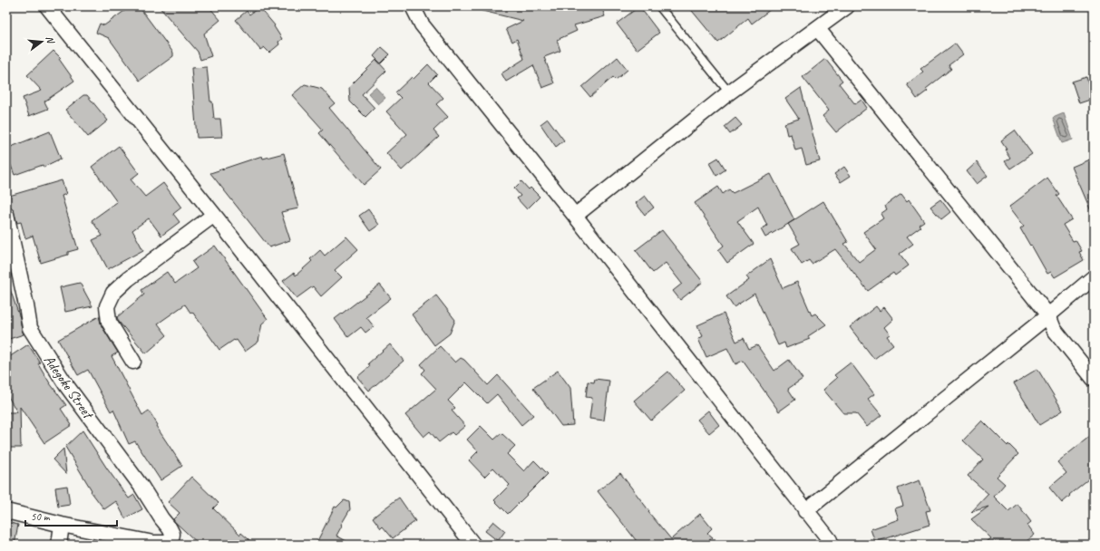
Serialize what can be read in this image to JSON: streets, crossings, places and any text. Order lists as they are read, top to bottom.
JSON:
{
  "streets": {
    "street": ["Adegoke Street"]
  },
  "scale_bar": "50 m",
  "north": "right"
}
